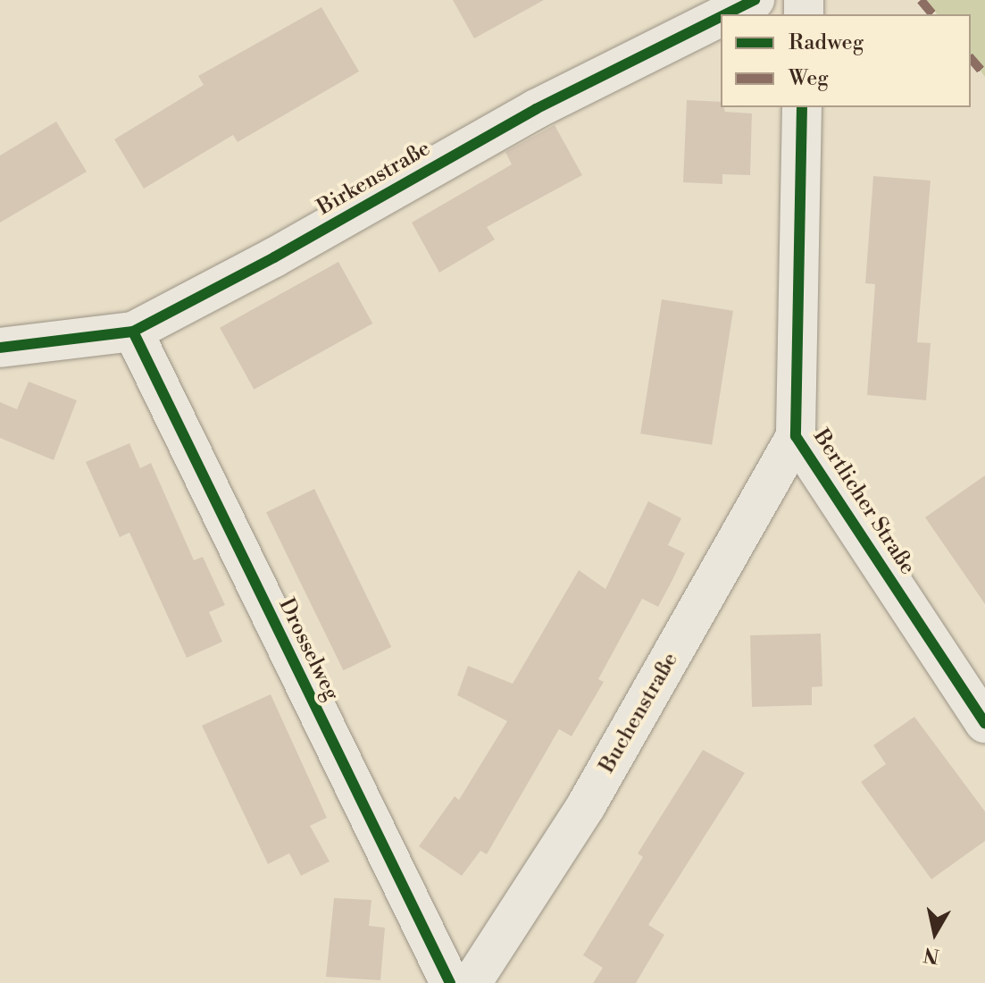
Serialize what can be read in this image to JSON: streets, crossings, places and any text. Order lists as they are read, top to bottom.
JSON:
{
  "streets": {
    "street": [
      "Birkenstraße",
      "Bertlicher Straße",
      "Drosselweg",
      "Buchenstraße"
    ]
  },
  "crossings": [
    ["Birkenstraße", "Drosselweg"],
    ["Bertlicher Straße", "Buchenstraße"]
  ],
  "legend": ["Radweg", "Weg"],
  "north": "bottom"
}
